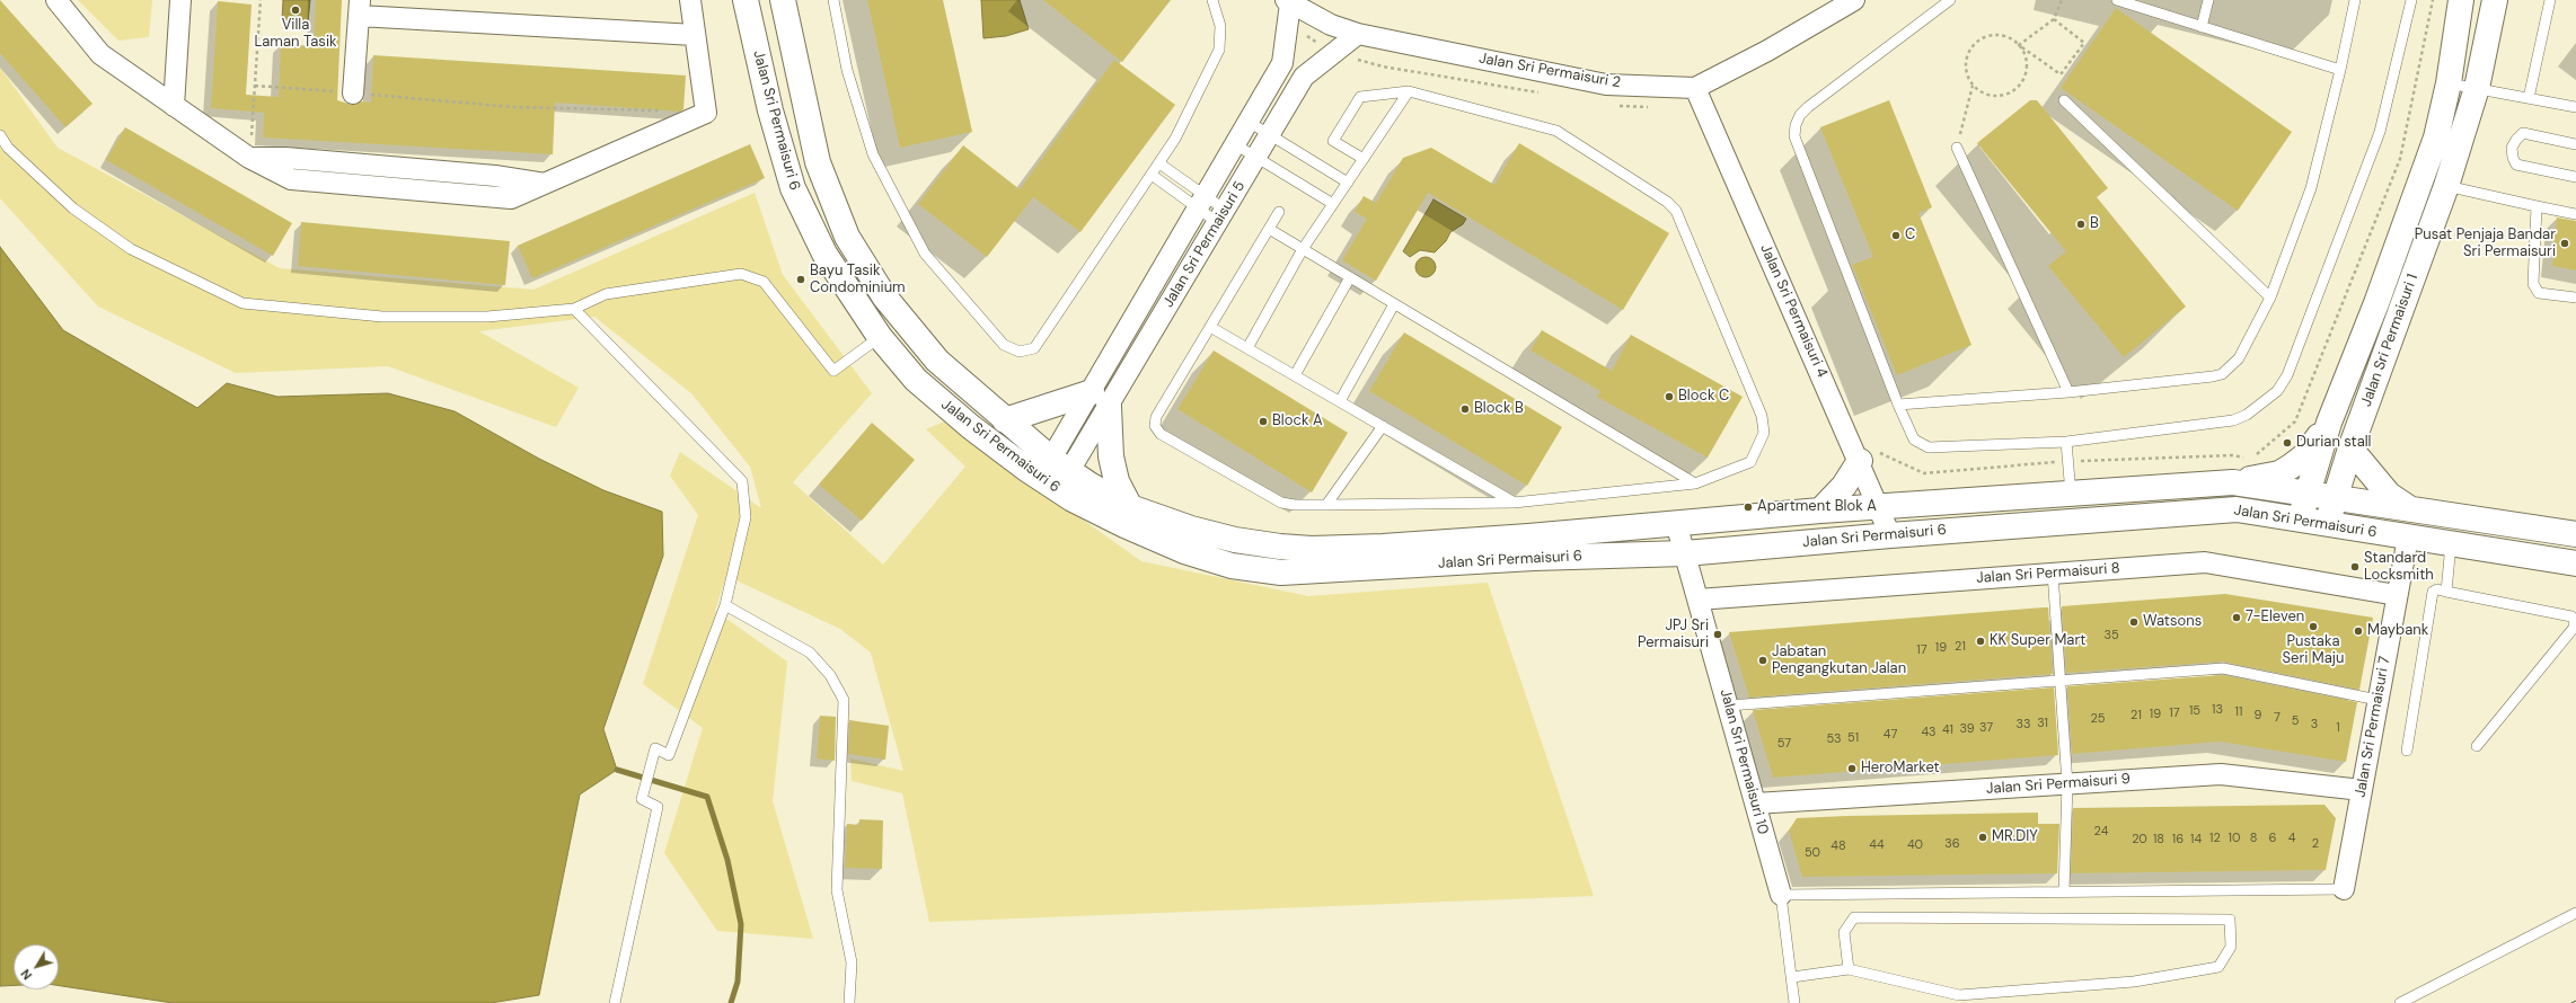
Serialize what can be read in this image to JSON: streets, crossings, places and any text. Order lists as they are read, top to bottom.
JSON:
{
  "streets": {
    "street": [
      "Jalan Sri Permaisuri 2",
      "Jalan Sri Permaisuri 6",
      "Jalan Sri Permaisuri 5",
      "Jalan Sri Permaisuri 4",
      "Jalan Sri Permaisuri 1",
      "Jalan Sri Permaisuri 8",
      "Jalan Sri Permaisuri 7",
      "Jalan Sri Permaisuri 10",
      "Jalan Sri Permaisuri 9"
    ]
  },
  "crossings": [
    ["Jalan Sri Permaisuri 2", "Jalan Sri Permaisuri 5"],
    ["Jalan Sri Permaisuri 2", "Jalan Sri Permaisuri 4"],
    ["Jalan Sri Permaisuri 6", "Jalan Sri Permaisuri 5"],
    ["Jalan Sri Permaisuri 6", "Jalan Sri Permaisuri 4"],
    ["Jalan Sri Permaisuri 6", "Jalan Sri Permaisuri 1"],
    ["Jalan Sri Permaisuri 6", "Jalan Sri Permaisuri 7"],
    ["Jalan Sri Permaisuri 6", "Jalan Sri Permaisuri 10"],
    ["Jalan Sri Permaisuri 8", "Jalan Sri Permaisuri 7"],
    ["Jalan Sri Permaisuri 8", "Jalan Sri Permaisuri 10"],
    ["Jalan Sri Permaisuri 7", "Jalan Sri Permaisuri 9"],
    ["Jalan Sri Permaisuri 10", "Jalan Sri Permaisuri 9"]
  ],
  "places": [
    "Villa Laman Tasik",
    "B",
    "C",
    "Pusat Penjaja Bandar Sri Permaisuri",
    "Bayu Tasik Condominium",
    "Block C",
    "Block B",
    "Block A",
    "Durian stall",
    "Apartment Blok A",
    "Standard Locksmith",
    "7-Eleven",
    "Watsons",
    "Pustaka Seri Maju",
    "Maybank",
    "JPJ Sri Permaisuri",
    "KK Super Mart",
    "Jabatan Pengangkutan Jalan",
    "HeroMarket",
    "MR.DIY"
  ],
  "house_numbers": [
    "35",
    "21",
    "19",
    "17",
    "13",
    "15",
    "11",
    "17",
    "19",
    "21",
    "9",
    "7",
    "25",
    "5",
    "31",
    "33",
    "3",
    "37",
    "1",
    "39",
    "41",
    "43",
    "47",
    "51",
    "53",
    "57",
    "24",
    "12",
    "10",
    "8",
    "6",
    "4",
    "20",
    "18",
    "16",
    "14",
    "36",
    "2",
    "44",
    "40",
    "48",
    "50"
  ],
  "north": "bottom left"
}
